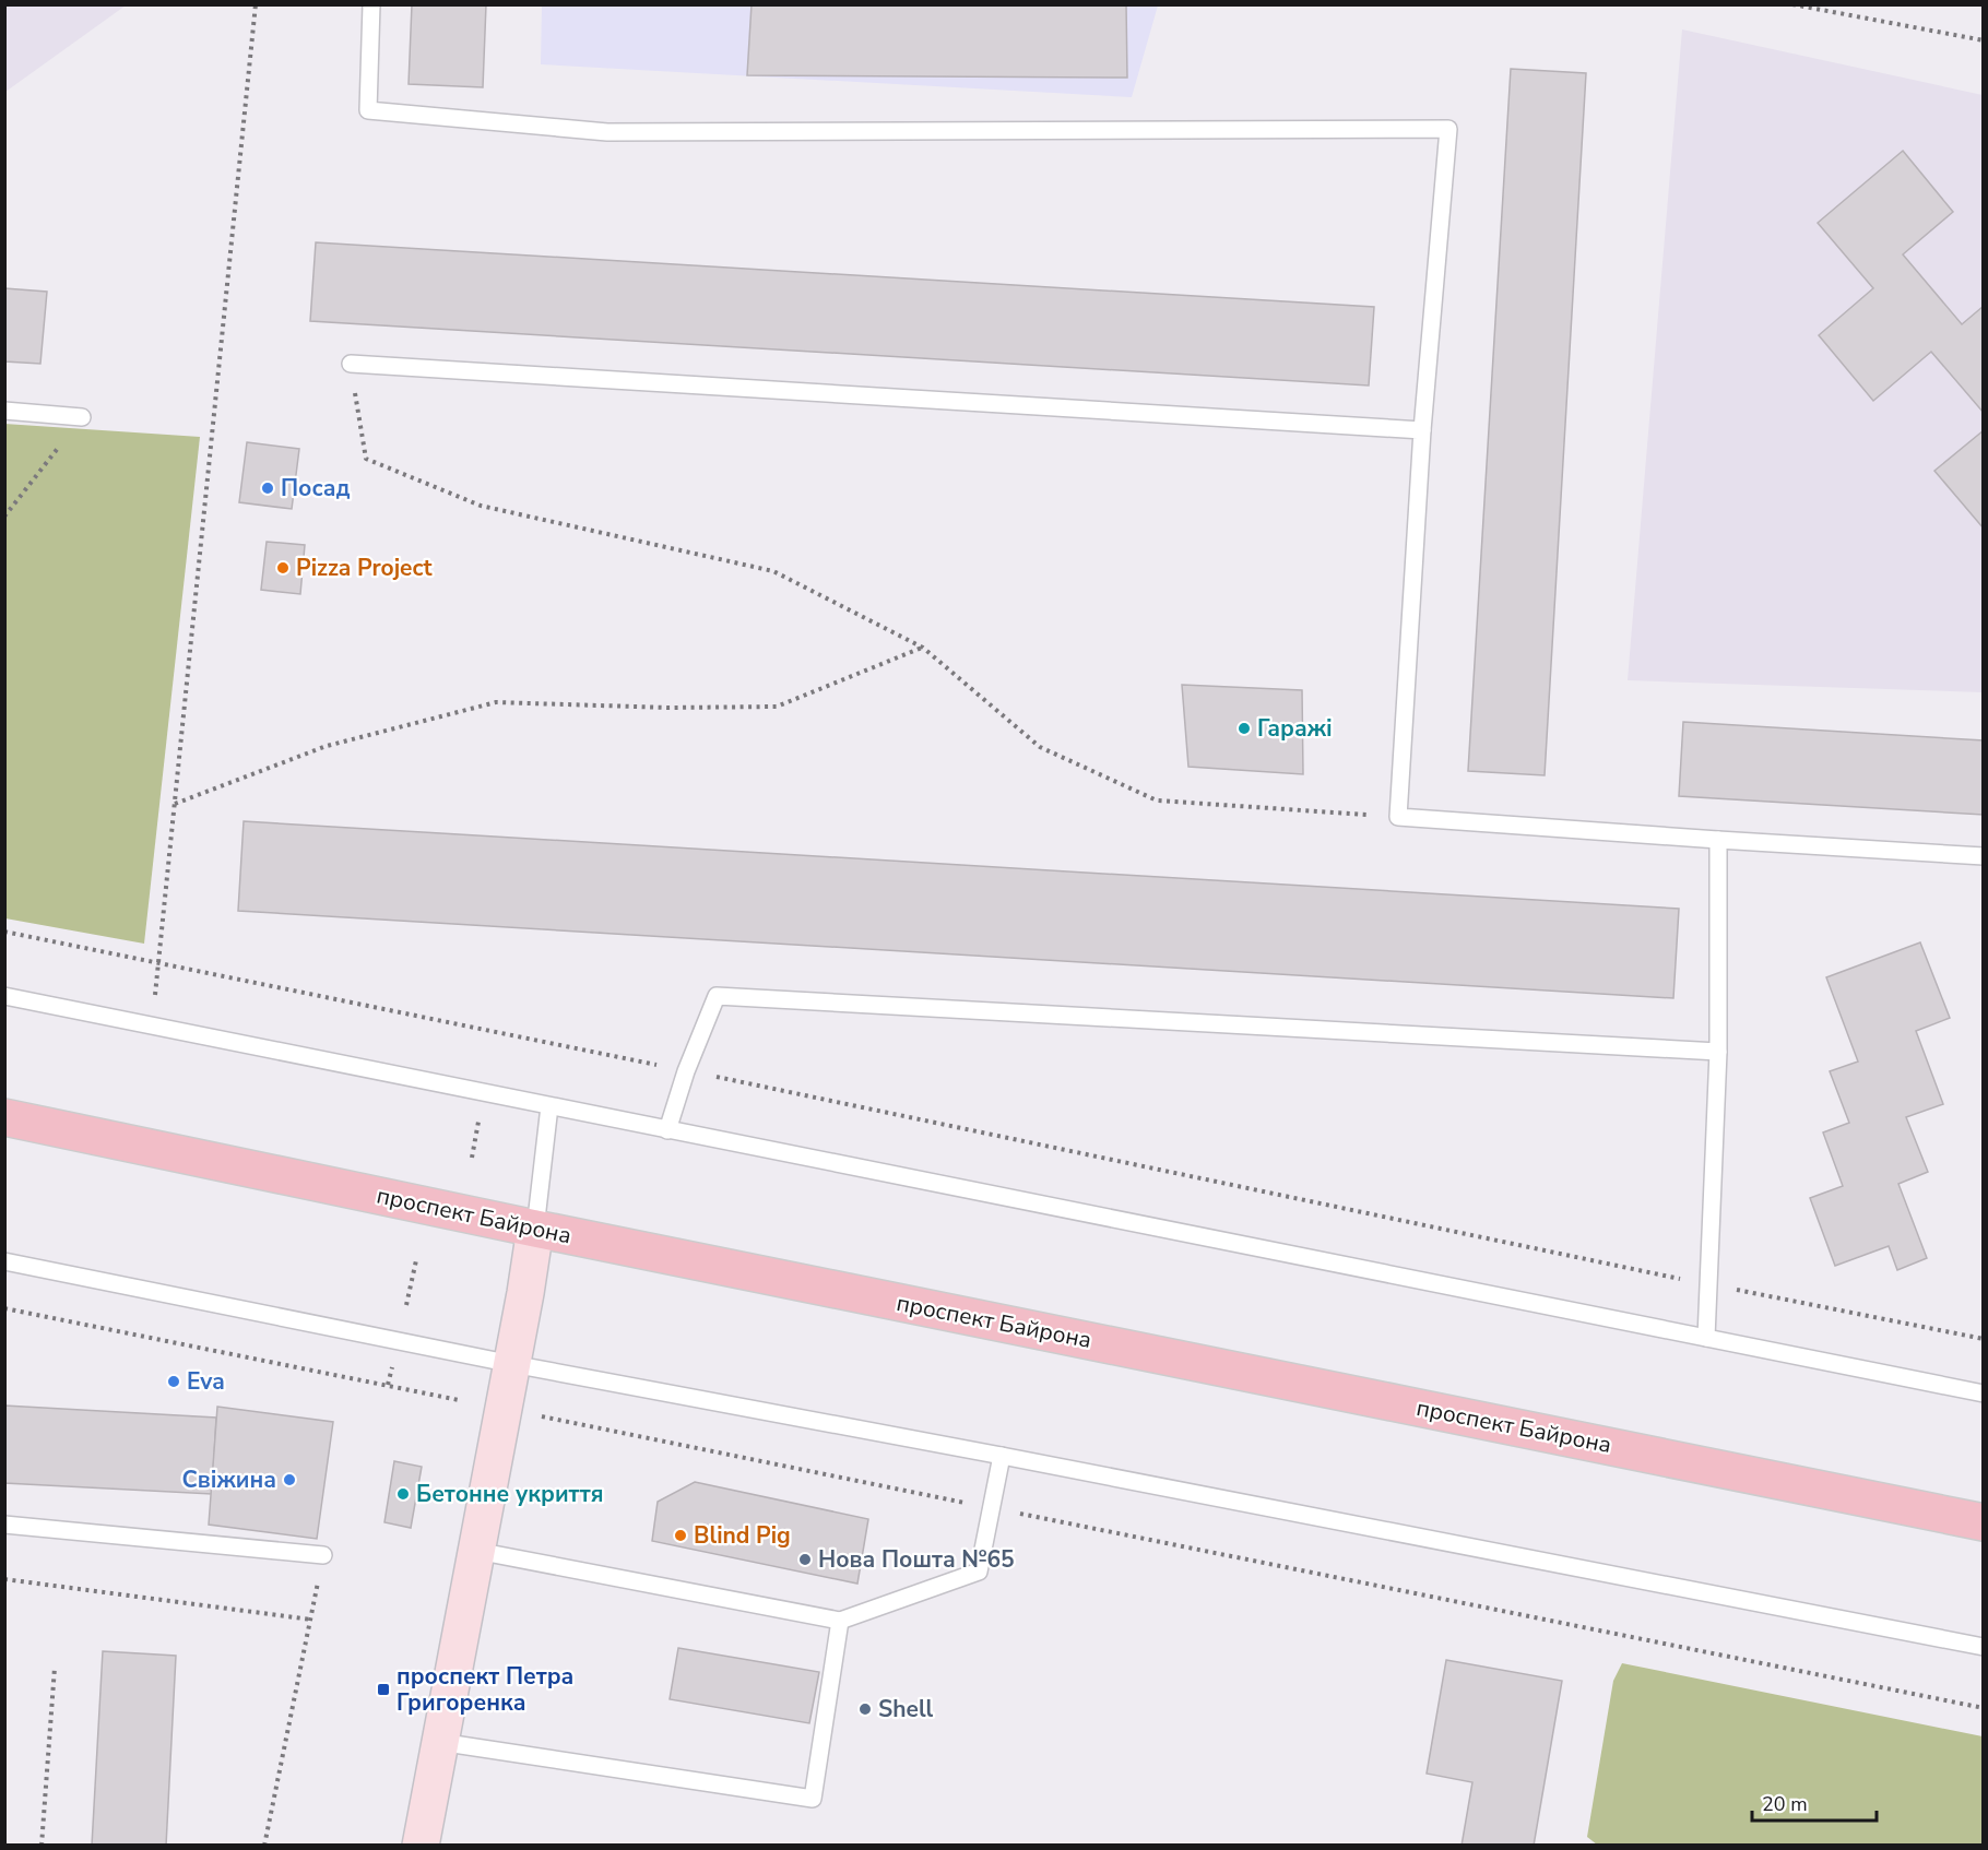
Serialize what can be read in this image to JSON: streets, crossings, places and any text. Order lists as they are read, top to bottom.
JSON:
{
  "streets": {
    "main road": ["проспект Байрона"]
  },
  "places": {
    "other": [
      "Посад",
      "Pizza Project",
      "Гаражі",
      "Eva",
      "Свіжина",
      "Бетонне укриття",
      "Blind Pig",
      "Нова Пошта №65",
      "Shell"
    ],
    "transit": ["проспект Петра Григоренка"]
  },
  "scale_bar": "20 m"
}
